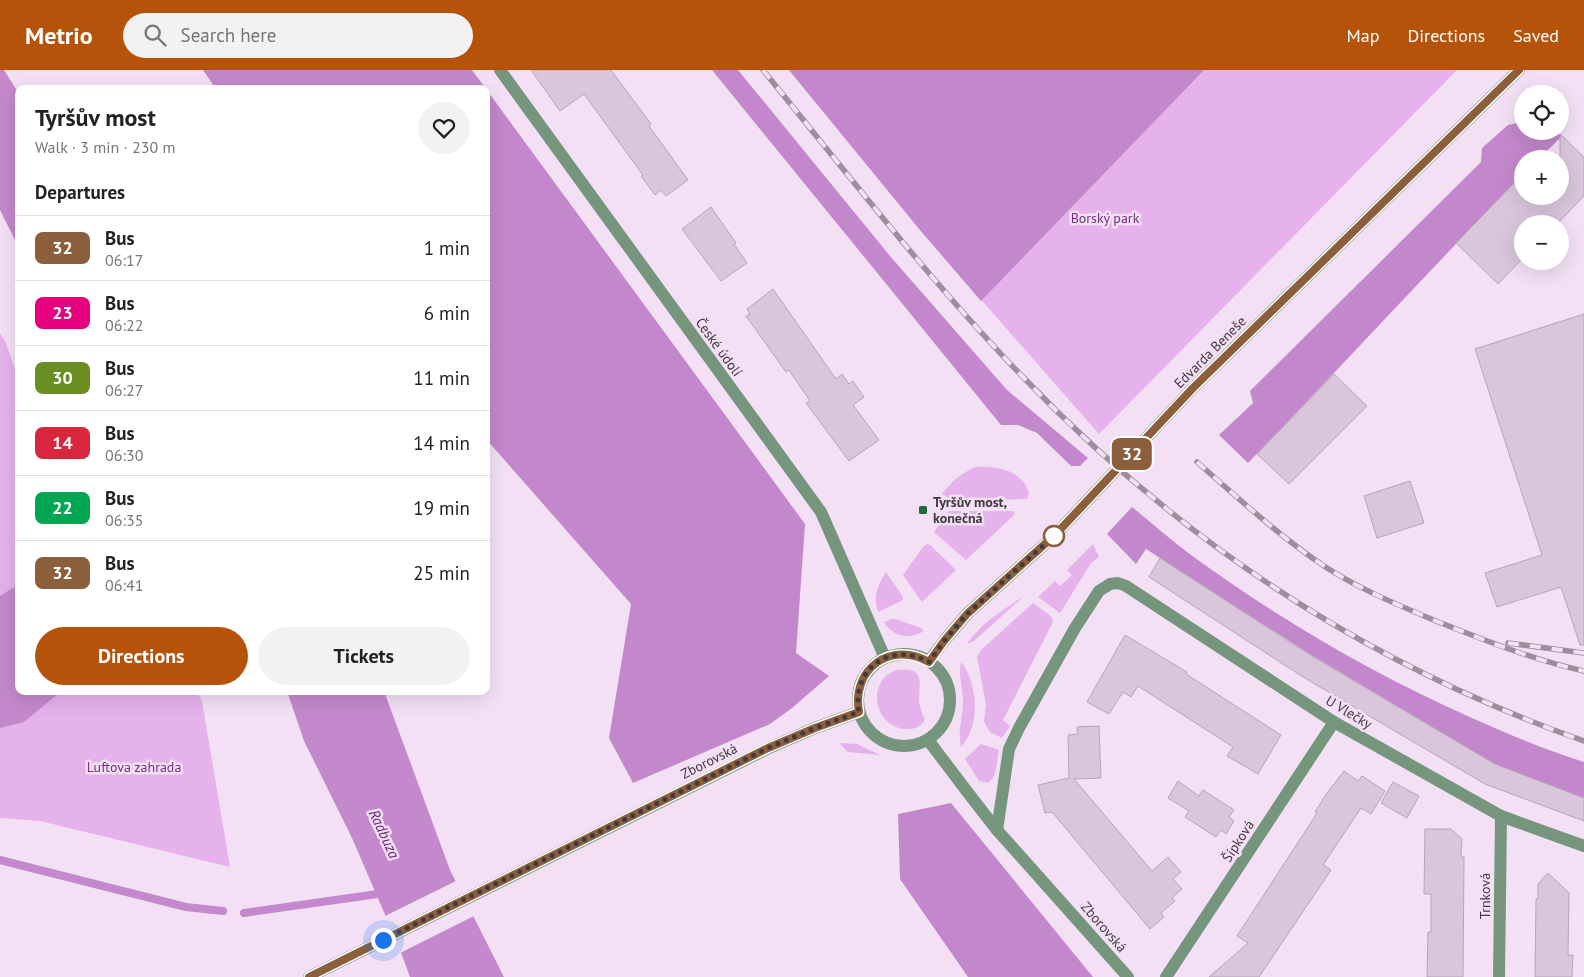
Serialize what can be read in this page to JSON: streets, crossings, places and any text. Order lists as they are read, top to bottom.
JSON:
{
  "streets": {
    "street": [
      "České údolí",
      "Edvarda Beneše",
      "U Vlečky",
      "Zborovská",
      "Šípková",
      "Trnková"
    ]
  },
  "crossings": [
    ["České údolí", "Edvarda Beneše"],
    ["České údolí", "Zborovská"],
    ["Edvarda Beneše", "Zborovská"],
    ["U Vlečky", "Zborovská"],
    ["U Vlečky", "Šípková"],
    ["U Vlečky", "Trnková"]
  ],
  "water": ["Radbuza"],
  "parks": ["Borský park", "Luftova zahrada"],
  "places": {
    "transit": ["Tyršův most, konečná"]
  },
  "lines": ["bus line 32"],
  "page": {
    "header": "Metrio",
    "search": "Search here",
    "nav": ["Map", "Directions", "Saved"],
    "on_map": "32",
    "map_buttons": ["+", "−"],
    "heading": [
      ["Tyršův most", "Walk · 3 min · 230 m"],
      "Departures"
    ],
    "list": [
      {
        "mark": "32",
        "name": "Bus",
        "note": "06:17",
        "value": "1 min"
      },
      {
        "mark": "23",
        "name": "Bus",
        "note": "06:22",
        "value": "6 min"
      },
      {
        "mark": "30",
        "name": "Bus",
        "note": "06:27",
        "value": "11 min"
      },
      {
        "mark": "14",
        "name": "Bus",
        "note": "06:30",
        "value": "14 min"
      },
      {
        "mark": "22",
        "name": "Bus",
        "note": "06:35",
        "value": "19 min"
      },
      {
        "mark": "32",
        "name": "Bus",
        "note": "06:41",
        "value": "25 min"
      }
    ],
    "buttons": ["Directions", "Tickets"]
  }
}
